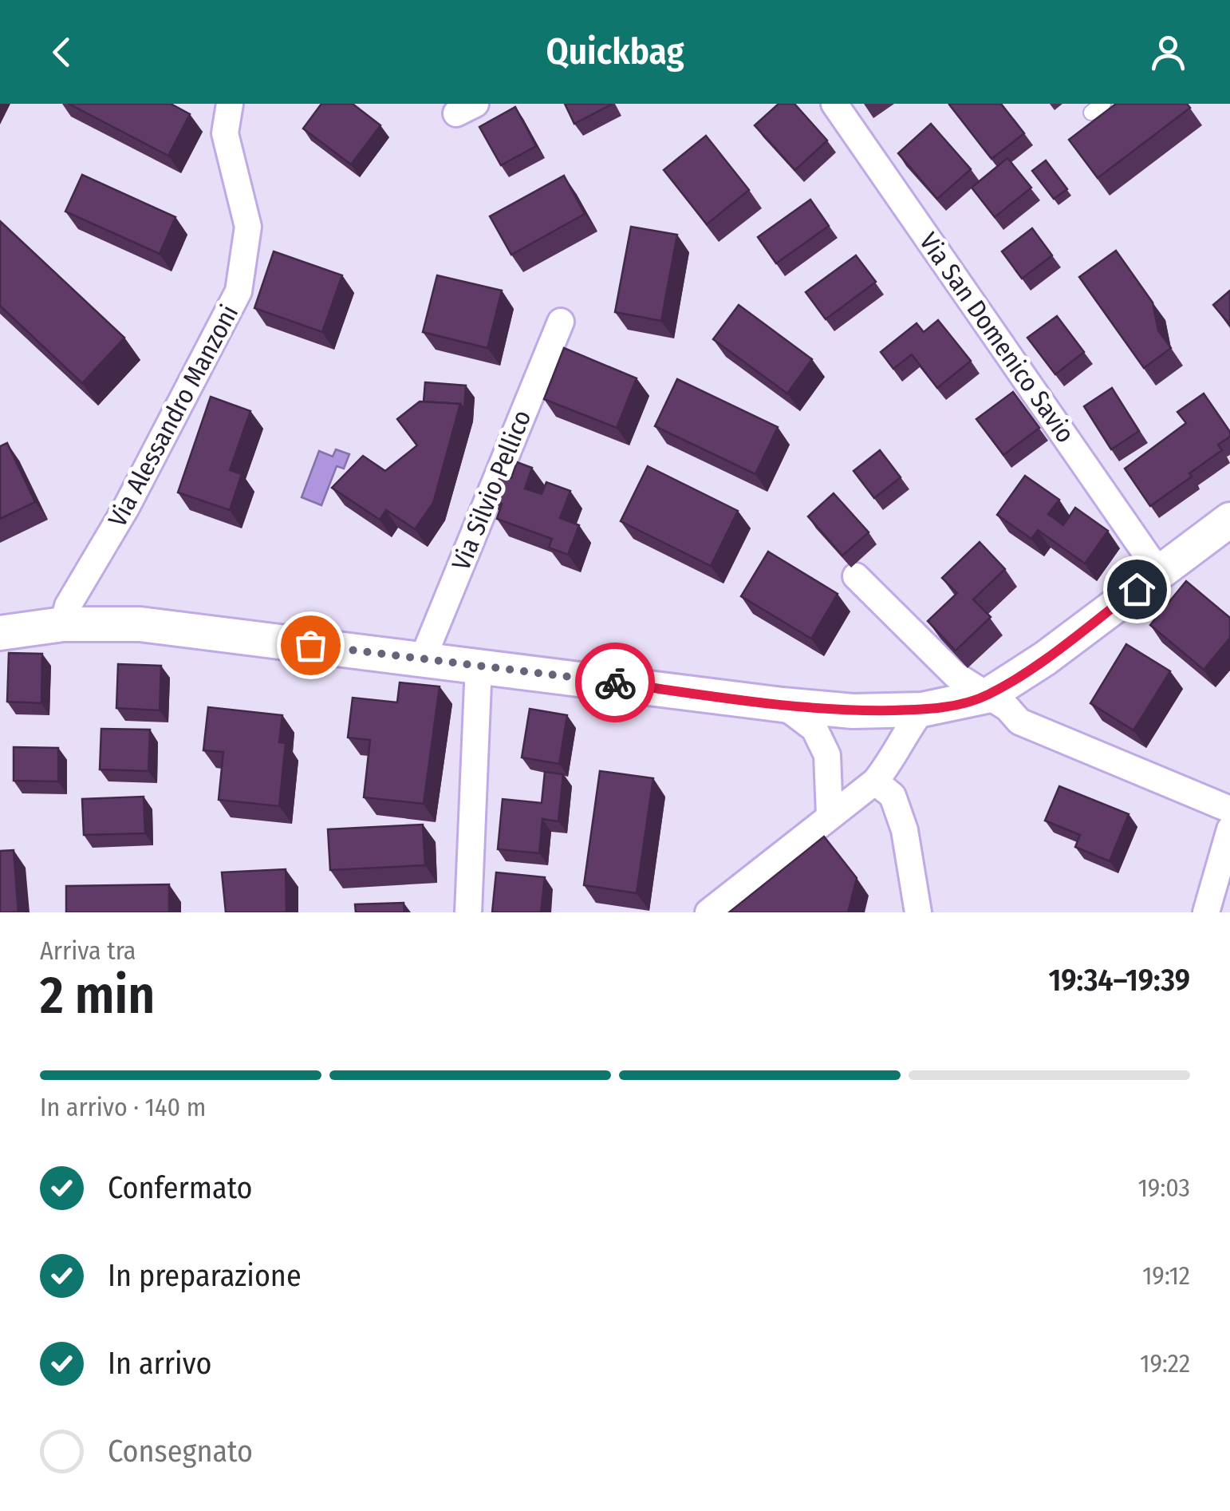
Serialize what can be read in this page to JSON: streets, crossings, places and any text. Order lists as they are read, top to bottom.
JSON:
{
  "streets": {
    "street": ["Via San Domenico Savio", "Via Alessandro Manzoni", "Via Silvio Pellico"]
  },
  "page": {
    "header": "Quickbag",
    "heading": ["2 min", "Arriva tra", "19:34–19:39"],
    "bar": "In arrivo · 140 m",
    "list": [
      ["Confermato", "19:03"],
      ["In preparazione", "19:12"],
      ["In arrivo", "19:22"],
      "Consegnato"
    ]
  }
}
